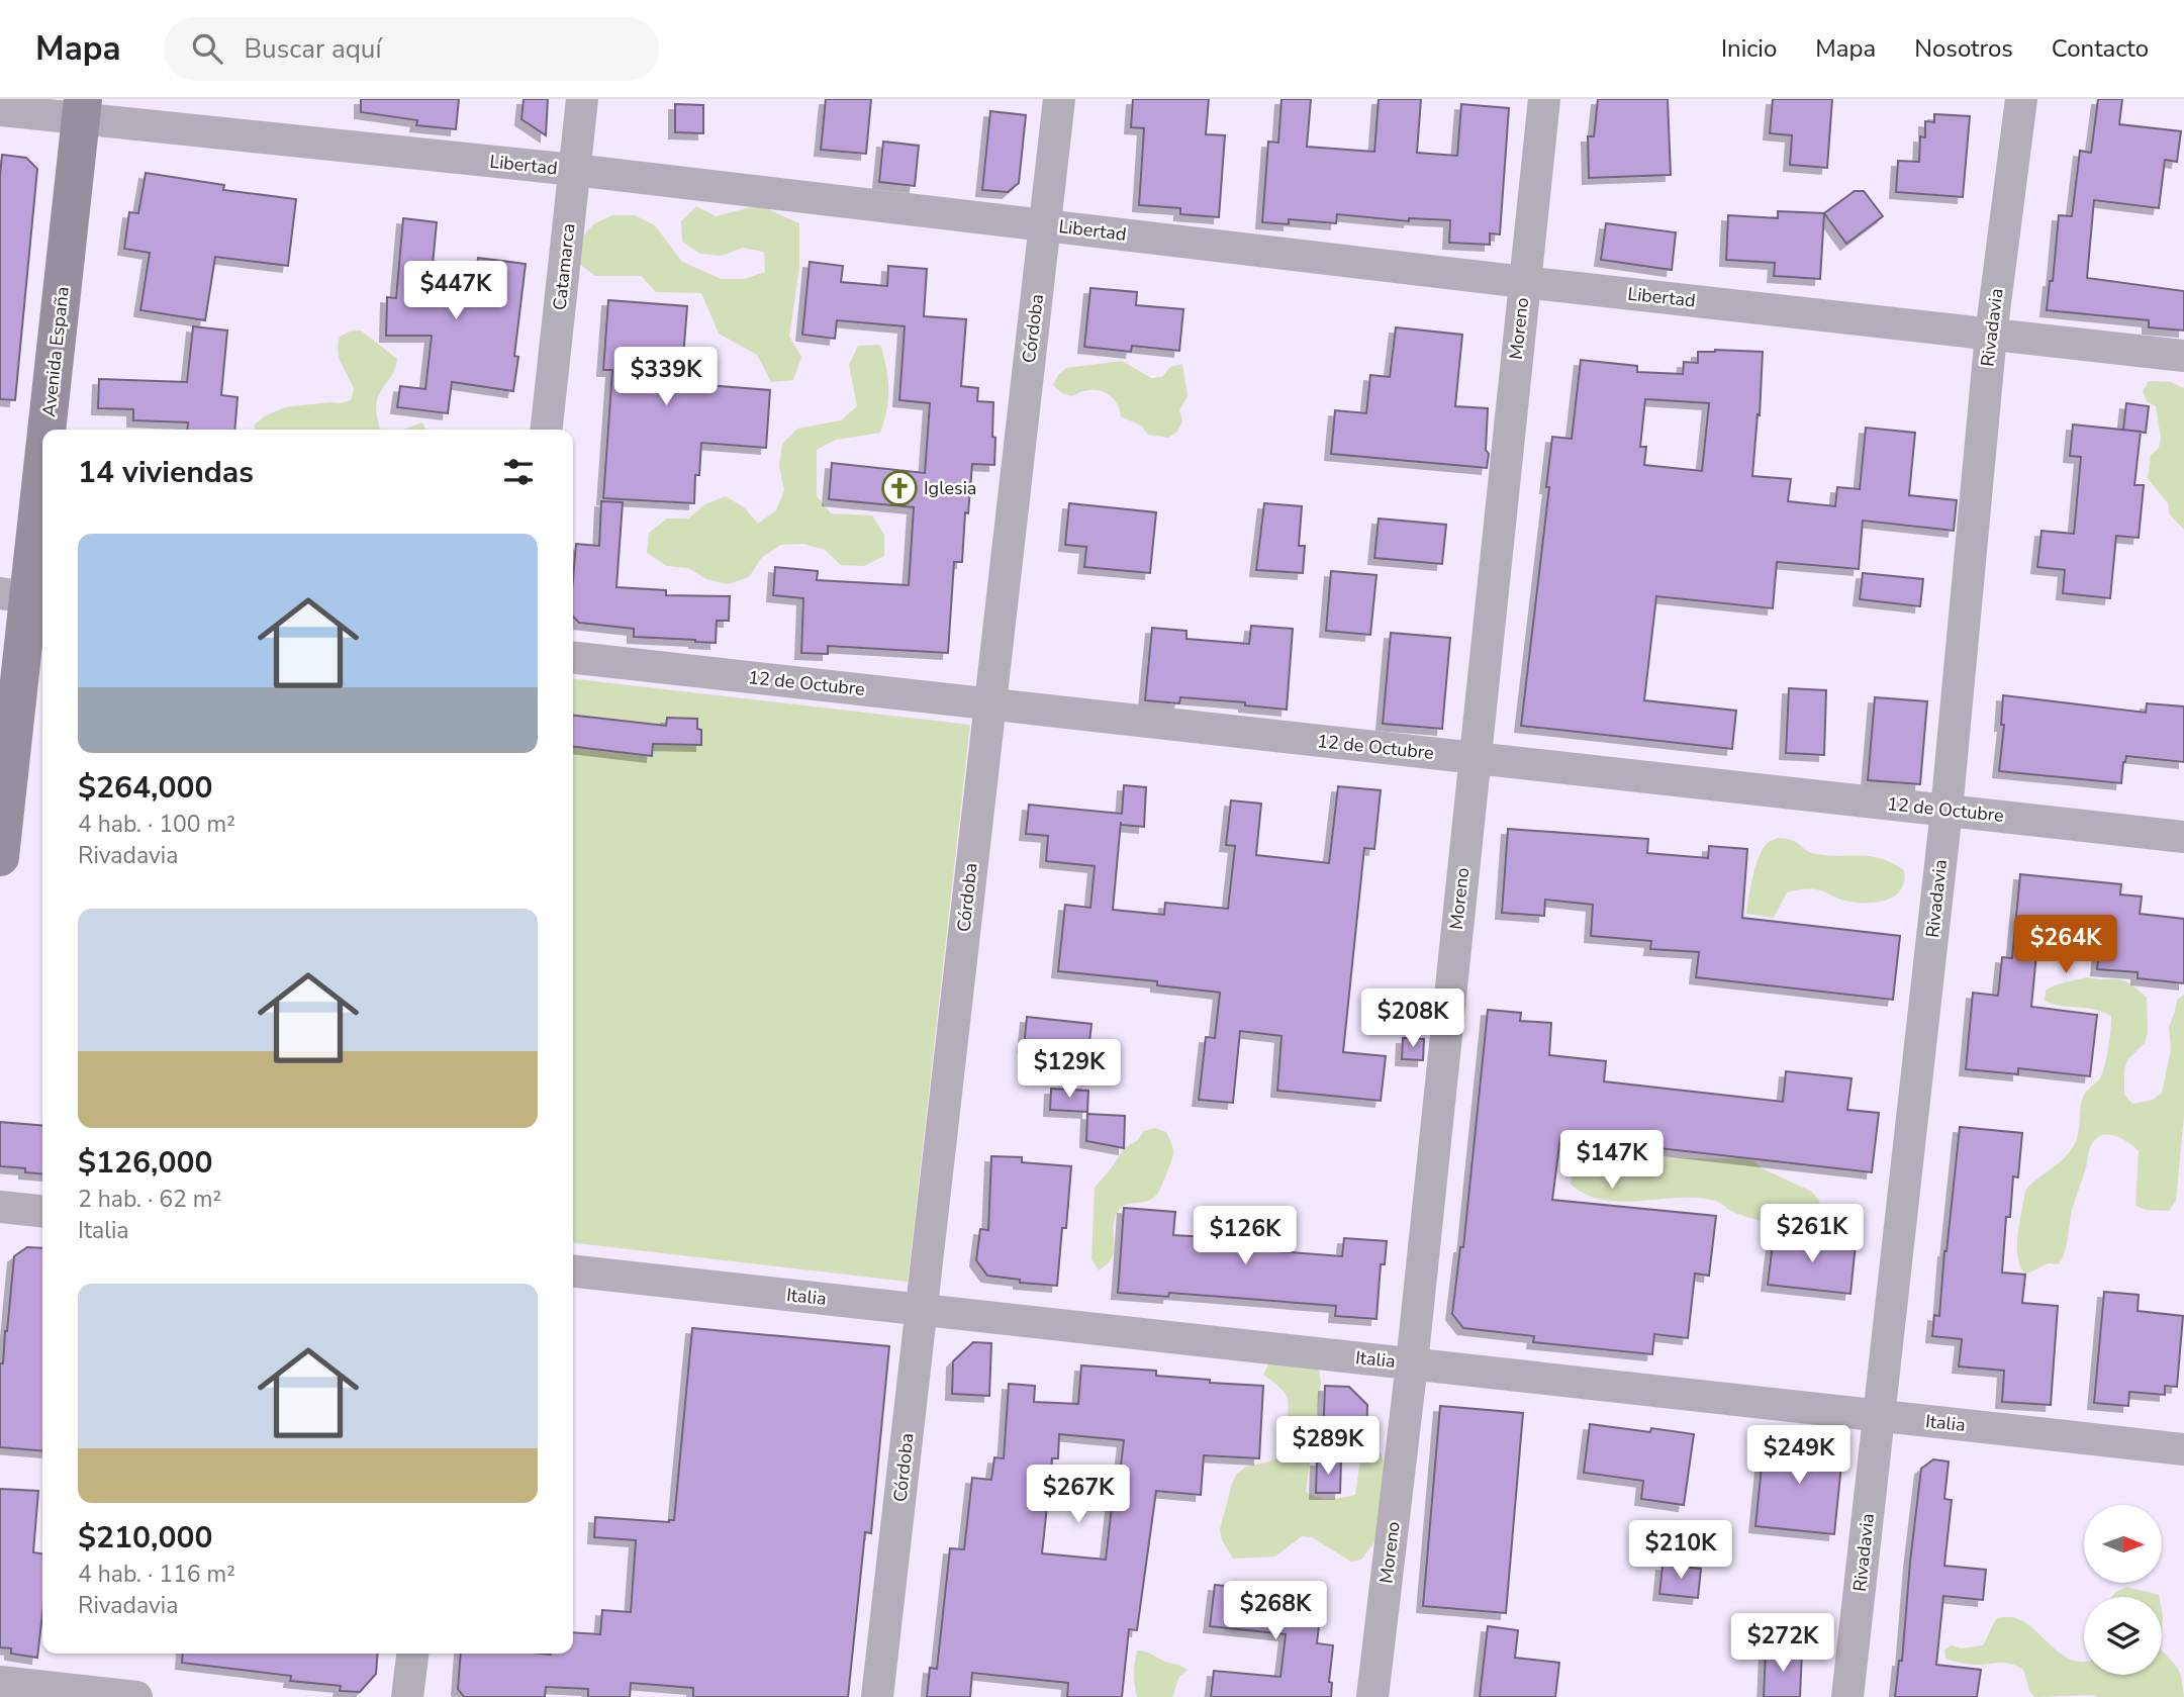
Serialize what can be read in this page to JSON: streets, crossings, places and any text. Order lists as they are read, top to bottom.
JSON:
{
  "streets": {
    "main road": ["Avenida España"],
    "street": [
      "Libertad",
      "Catamarca",
      "Rivadavia",
      "Córdoba",
      "Moreno",
      "12 de Octubre",
      "Italia"
    ]
  },
  "crossings": [
    ["Libertad", "Catamarca"],
    ["Libertad", "Rivadavia"],
    ["Libertad", "Córdoba"],
    ["Libertad", "Moreno"],
    ["Libertad", "Avenida España"],
    ["Rivadavia", "12 de Octubre"],
    ["Rivadavia", "Italia"],
    ["Córdoba", "12 de Octubre"],
    ["Córdoba", "Italia"],
    ["Moreno", "12 de Octubre"],
    ["Moreno", "Italia"]
  ],
  "places": {
    "church": ["Iglesia"]
  },
  "north": "right",
  "page": {
    "header": "Mapa",
    "search": "Buscar aquí",
    "nav": [
      "Inicio",
      "Mapa",
      "Nosotros",
      "Contacto"
    ],
    "price": [
      "$447K",
      "$339K",
      "$264K",
      "$208K",
      "$129K",
      "$147K",
      "$261K",
      "$126K",
      "$289K",
      "$249K",
      "$267K",
      "$210K",
      "$268K",
      "$272K"
    ],
    "heading": "14 viviendas",
    "list": [
      {
        "name": "$264,000",
        "note": "4 hab. · 100 m² · Rivadavia"
      },
      {
        "name": "$126,000",
        "note": "2 hab. · 62 m² · Italia"
      },
      {
        "name": "$210,000",
        "note": "4 hab. · 116 m² · Rivadavia"
      }
    ]
  }
}
